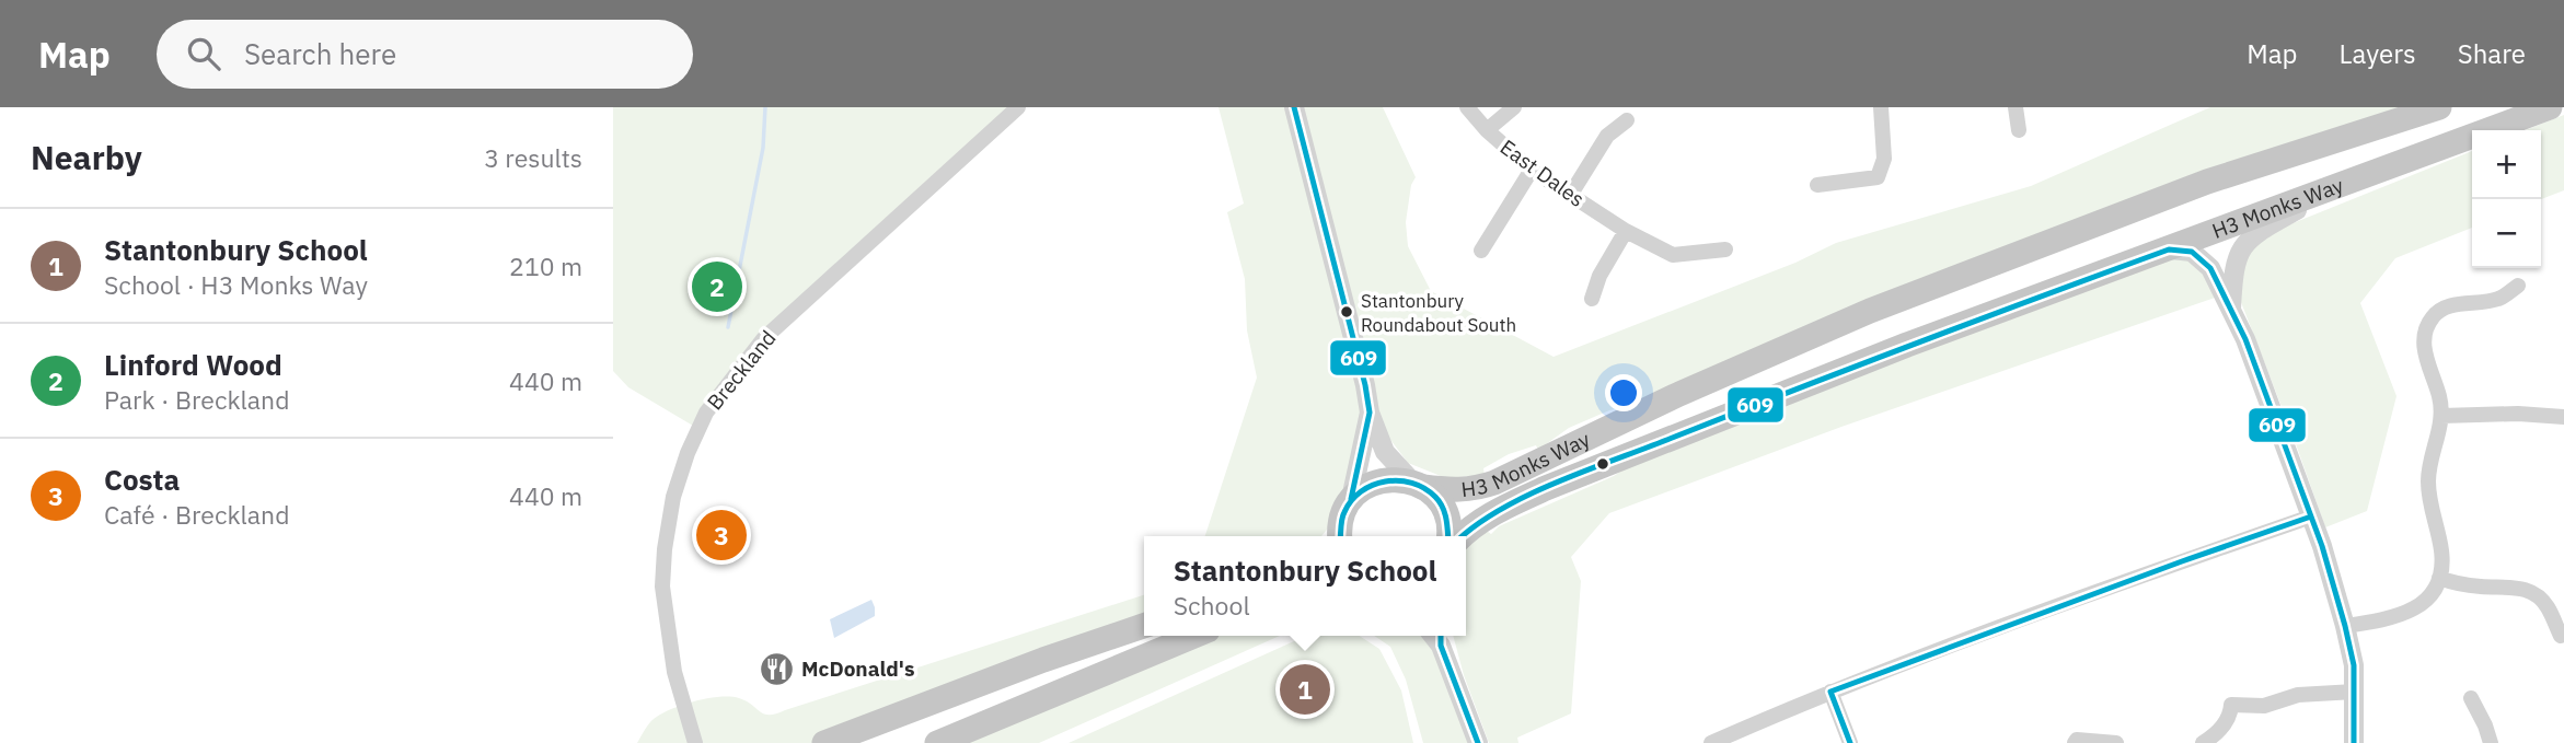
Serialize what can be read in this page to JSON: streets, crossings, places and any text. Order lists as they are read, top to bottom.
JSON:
{
  "streets": {
    "main road": ["H3 Monks Way"],
    "street": ["East Dales", "Breckland"]
  },
  "places": {
    "other": ["Stantonbury Roundabout South"],
    "restaurant": ["McDonald's"]
  },
  "lines": ["transit line 609"],
  "page": {
    "header": "Map",
    "search": "Search here",
    "nav": ["Map", "Layers", "Share"],
    "heading": ["Nearby", "3 results"],
    "map_buttons": ["+", "−"],
    "list": [
      {
        "mark": "1",
        "name": "Stantonbury School",
        "note": "School · H3 Monks Way",
        "value": "210 m"
      },
      {
        "mark": "2",
        "name": "Linford Wood",
        "note": "Park · Breckland",
        "value": "440 m"
      },
      {
        "mark": "3",
        "name": "Costa",
        "note": "Café · Breckland",
        "value": "440 m"
      }
    ],
    "pins": ["2", "3", "1"],
    "popup": ["Stantonbury School", "School"]
  }
}
